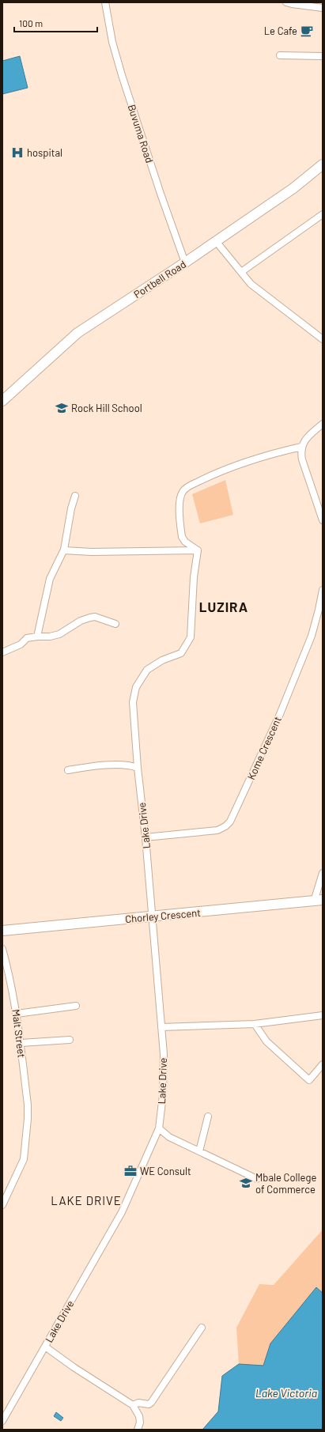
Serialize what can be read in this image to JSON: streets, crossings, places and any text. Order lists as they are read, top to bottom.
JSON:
{
  "streets": {
    "main road": ["Portbell Road", "Chorley Crescent"],
    "street": [
      "Buvuma Road",
      "Kome Crescent",
      "Lake Drive",
      "Malt Street"
    ]
  },
  "crossings": [
    ["Buvuma Road", "Portbell Road"],
    ["Kome Crescent", "Lake Drive"],
    ["Lake Drive", "Chorley Crescent"]
  ],
  "districts": ["LUZIRA", "LAKE DRIVE"],
  "water": ["Lake Victoria"],
  "places": {
    "cafe": ["Le Cafe"],
    "hospital": ["hospital"],
    "school or university": ["Rock Hill School", "Mbale College of Commerce"],
    "office": ["WE Consult"]
  },
  "scale_bar": "100 m"
}
